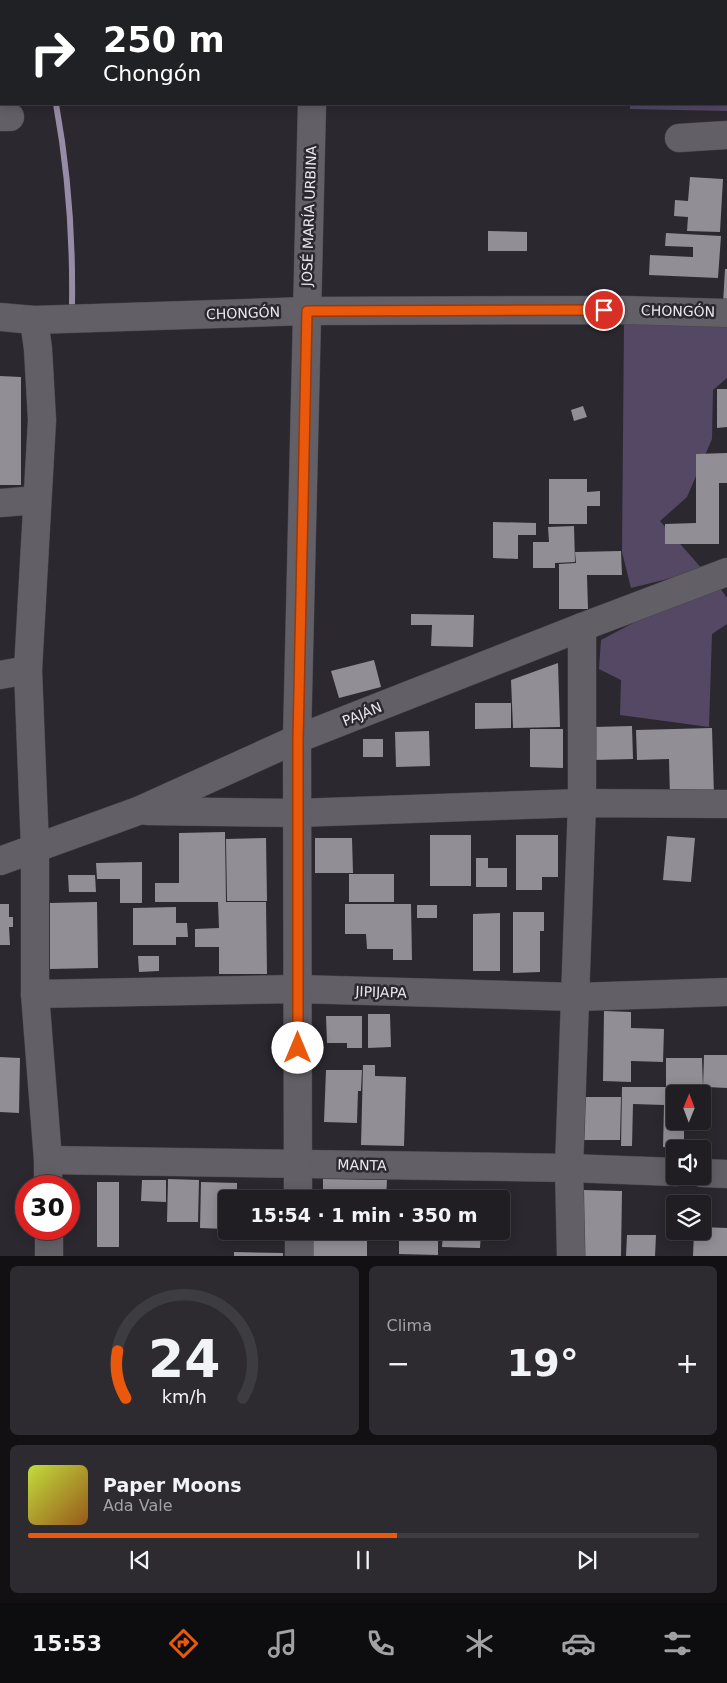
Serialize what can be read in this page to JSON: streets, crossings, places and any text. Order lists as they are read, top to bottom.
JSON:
{
  "streets": {
    "street": [
      "JOSÉ MARÍA URBINA",
      "CHONGÓN",
      "PAJÁN",
      "JIPIJAPA",
      "MANTA"
    ]
  },
  "crossings": [
    ["JOSÉ MARÍA URBINA", "CHONGÓN"],
    ["JOSÉ MARÍA URBINA", "PAJÁN"],
    ["JOSÉ MARÍA URBINA", "JIPIJAPA"],
    ["JOSÉ MARÍA URBINA", "MANTA"]
  ],
  "north": "top",
  "page": {
    "turn": ["250 m", "Chongón"],
    "limit": "30",
    "trip": "15:54 · 1 min · 350 m",
    "tile": "Clima",
    "heat": ["−", "19°", "+"],
    "song": ["Paper Moons", "Ada Vale"],
    "tabs": "15:53",
    "gauge": ["24", "km/h"]
  }
}
